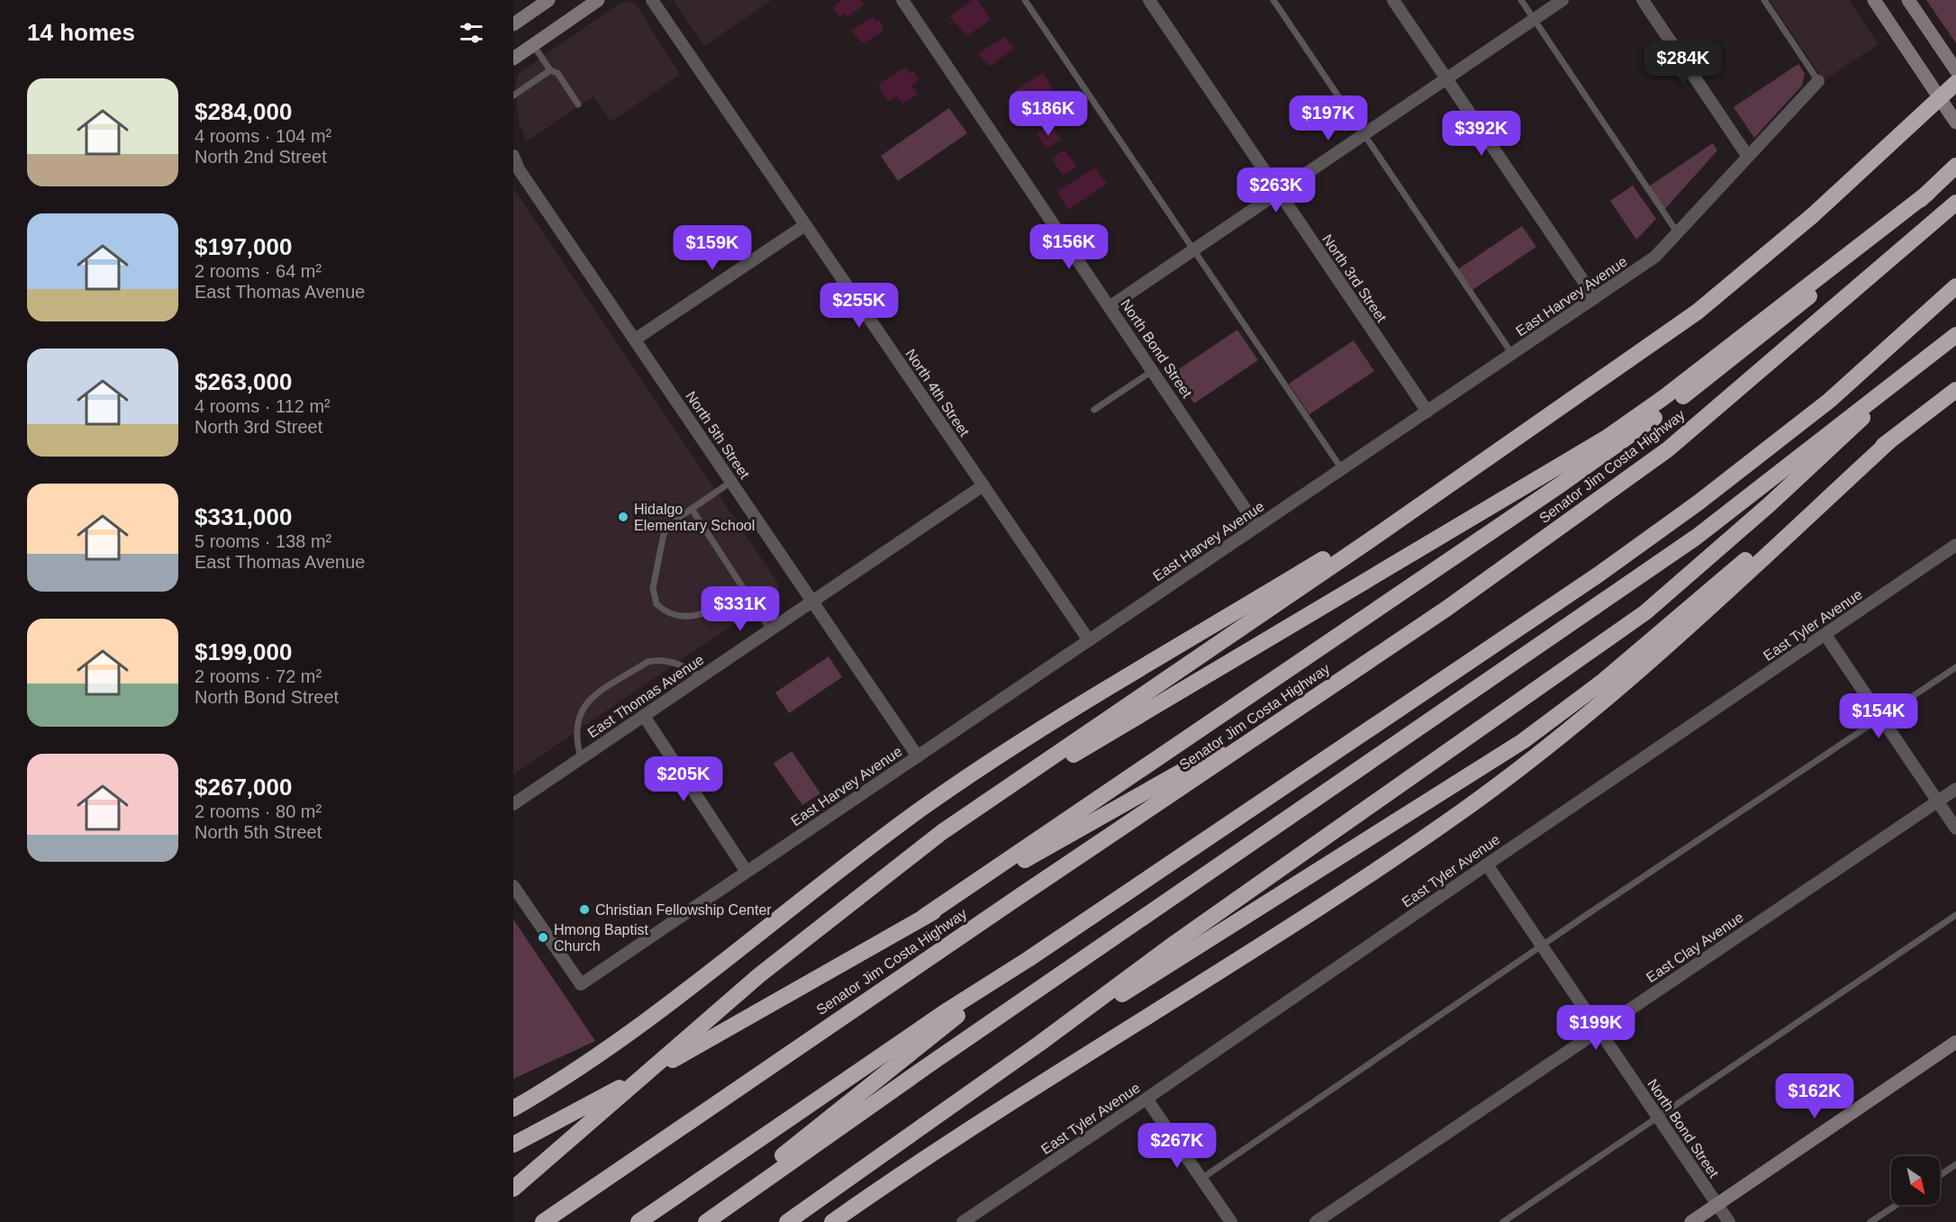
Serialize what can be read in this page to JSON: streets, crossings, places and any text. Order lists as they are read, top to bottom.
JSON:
{
  "streets": {
    "highway": ["Senator Jim Costa Highway"],
    "street": [
      "North 3rd Street",
      "East Harvey Avenue",
      "North Bond Street",
      "North 4th Street",
      "North 5th Street",
      "East Tyler Avenue",
      "East Thomas Avenue",
      "East Clay Avenue"
    ]
  },
  "crossings": [
    ["North 3rd Street", "East Harvey Avenue"],
    ["East Harvey Avenue", "North Bond Street"],
    ["East Harvey Avenue", "North 4th Street"],
    ["East Harvey Avenue", "North 5th Street"],
    ["North Bond Street", "East Tyler Avenue"],
    ["North Bond Street", "East Clay Avenue"],
    ["North 4th Street", "East Thomas Avenue"],
    ["North 5th Street", "East Thomas Avenue"]
  ],
  "places": ["Hidalgo Elementary School", "Christian Fellowship Center", "Hmong Baptist Church"],
  "north": "bottom right",
  "page": {
    "heading": "14 homes",
    "price": [
      "$284K",
      "$186K",
      "$197K",
      "$392K",
      "$263K",
      "$156K",
      "$159K",
      "$255K",
      "$331K",
      "$154K",
      "$205K",
      "$199K",
      "$162K",
      "$267K"
    ],
    "list": [
      {
        "name": "$284,000",
        "note": "4 rooms · 104 m² · North 2nd Street"
      },
      {
        "name": "$197,000",
        "note": "2 rooms · 64 m² · East Thomas Avenue"
      },
      {
        "name": "$263,000",
        "note": "4 rooms · 112 m² · North 3rd Street"
      },
      {
        "name": "$331,000",
        "note": "5 rooms · 138 m² · East Thomas Avenue"
      },
      {
        "name": "$199,000",
        "note": "2 rooms · 72 m² · North Bond Street"
      },
      {
        "name": "$267,000",
        "note": "2 rooms · 80 m² · North 5th Street"
      }
    ]
  }
}
